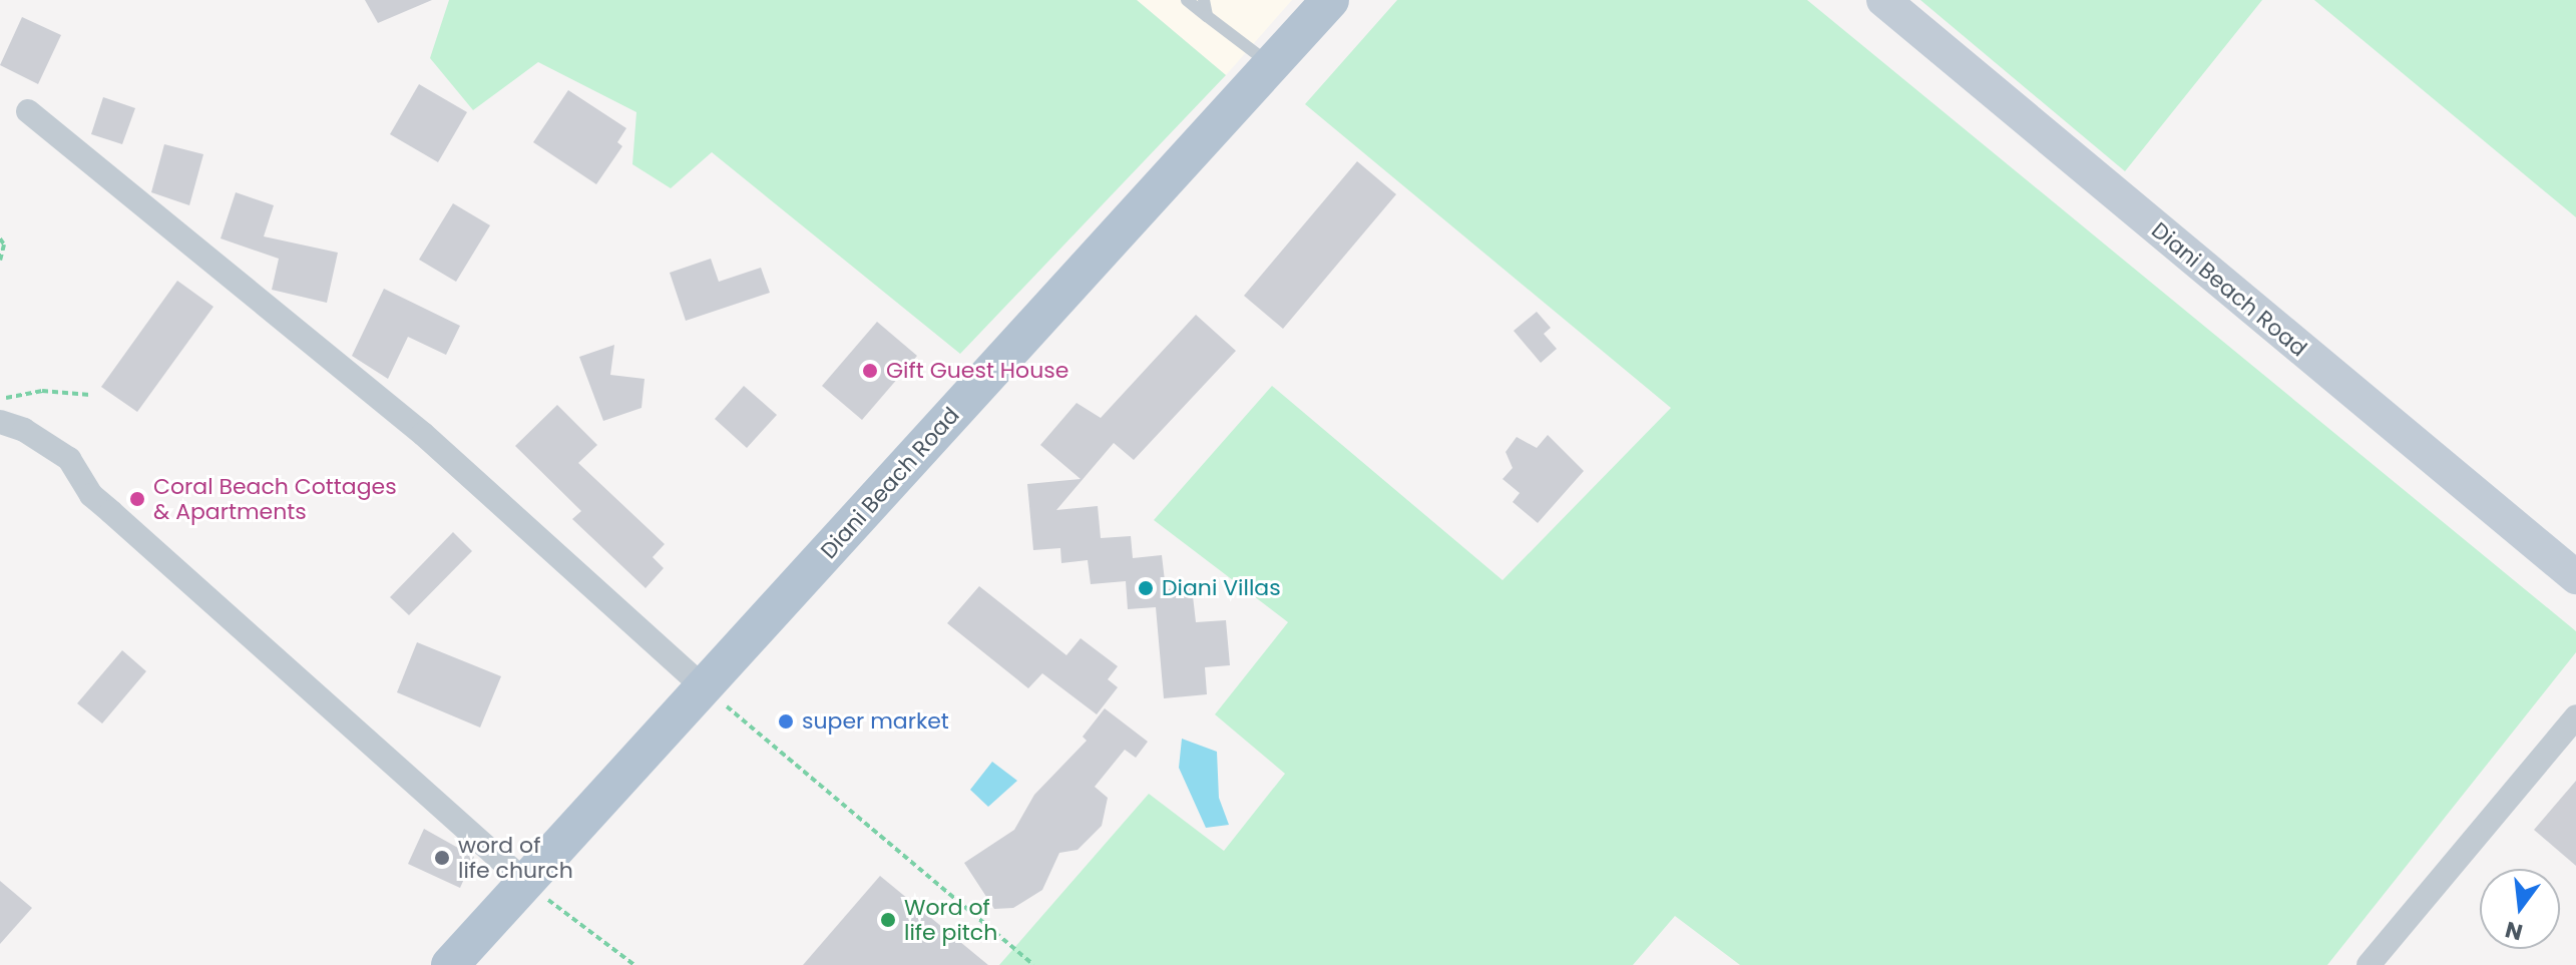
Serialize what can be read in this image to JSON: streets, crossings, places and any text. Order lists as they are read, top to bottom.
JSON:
{
  "streets": {
    "main road": ["Diani Beach Road"]
  },
  "places": [
    "Gift Guest House",
    "Coral Beach Cottages & Apartments",
    "Diani Villas",
    "super market",
    "word of life church",
    "Word of life pitch"
  ],
  "north": "bottom"
}
